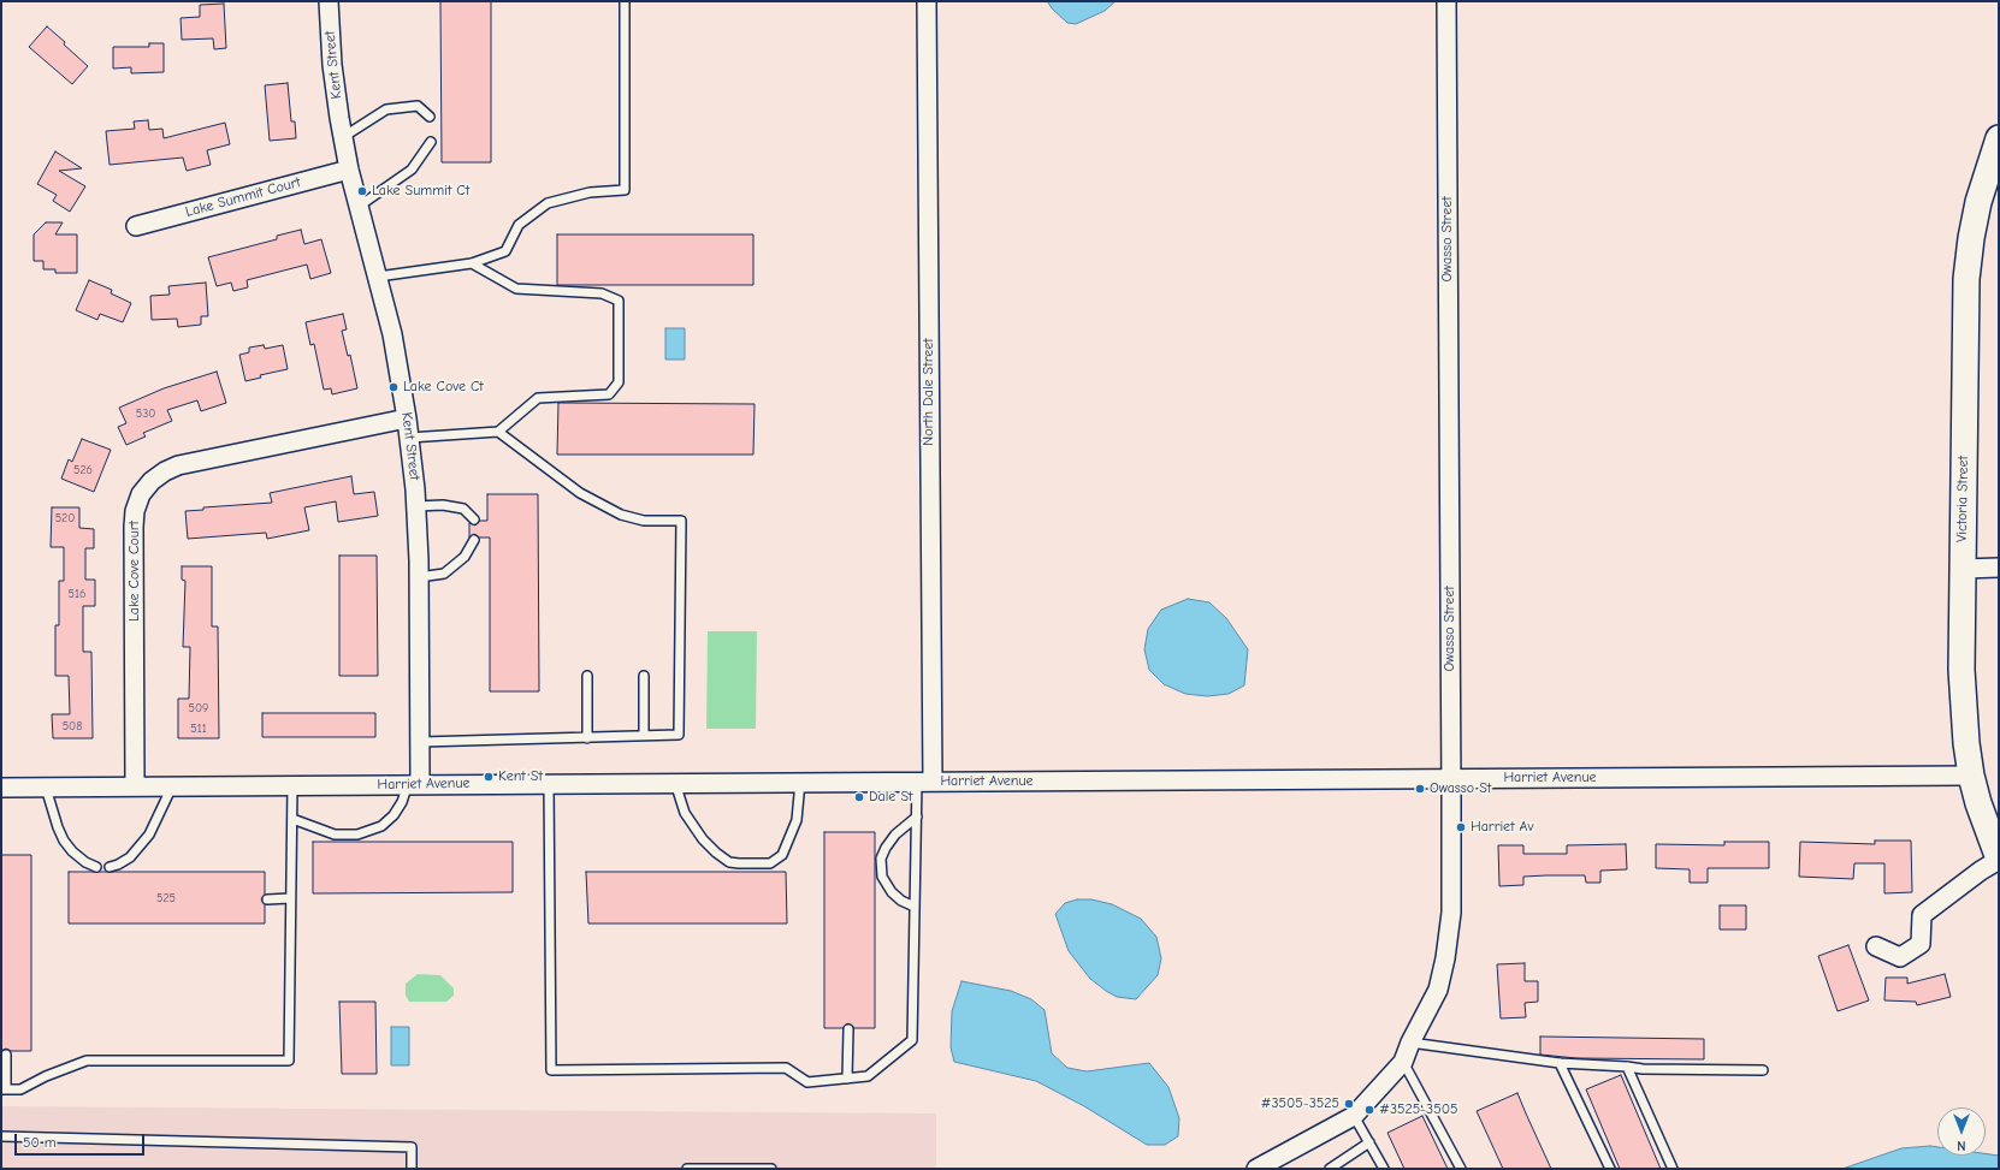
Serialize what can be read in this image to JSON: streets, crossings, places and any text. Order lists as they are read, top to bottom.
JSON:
{
  "streets": {
    "street": [
      "Kent Street",
      "Lake Summit Court",
      "Owasso Street",
      "North Dale Street",
      "Victoria Street",
      "Lake Cove Court",
      "Harriet Avenue"
    ]
  },
  "crossings": [
    ["Kent Street", "Lake Summit Court"],
    ["Kent Street", "Lake Cove Court"],
    ["Kent Street", "Harriet Avenue"],
    ["Owasso Street", "Harriet Avenue"],
    ["North Dale Street", "Harriet Avenue"],
    ["Victoria Street", "Harriet Avenue"],
    ["Lake Cove Court", "Harriet Avenue"]
  ],
  "places": [
    "Lake Summit Ct",
    "Lake Cove Ct",
    "Kent St",
    "Owasso St",
    "Dale St",
    "Harriet Av",
    "#3505-3525",
    "#3525-3505"
  ],
  "house_numbers": [
    "530",
    "526",
    "520",
    "516",
    "509",
    "508",
    "511",
    "525"
  ],
  "scale_bar": "50 m",
  "north": "bottom"
}
